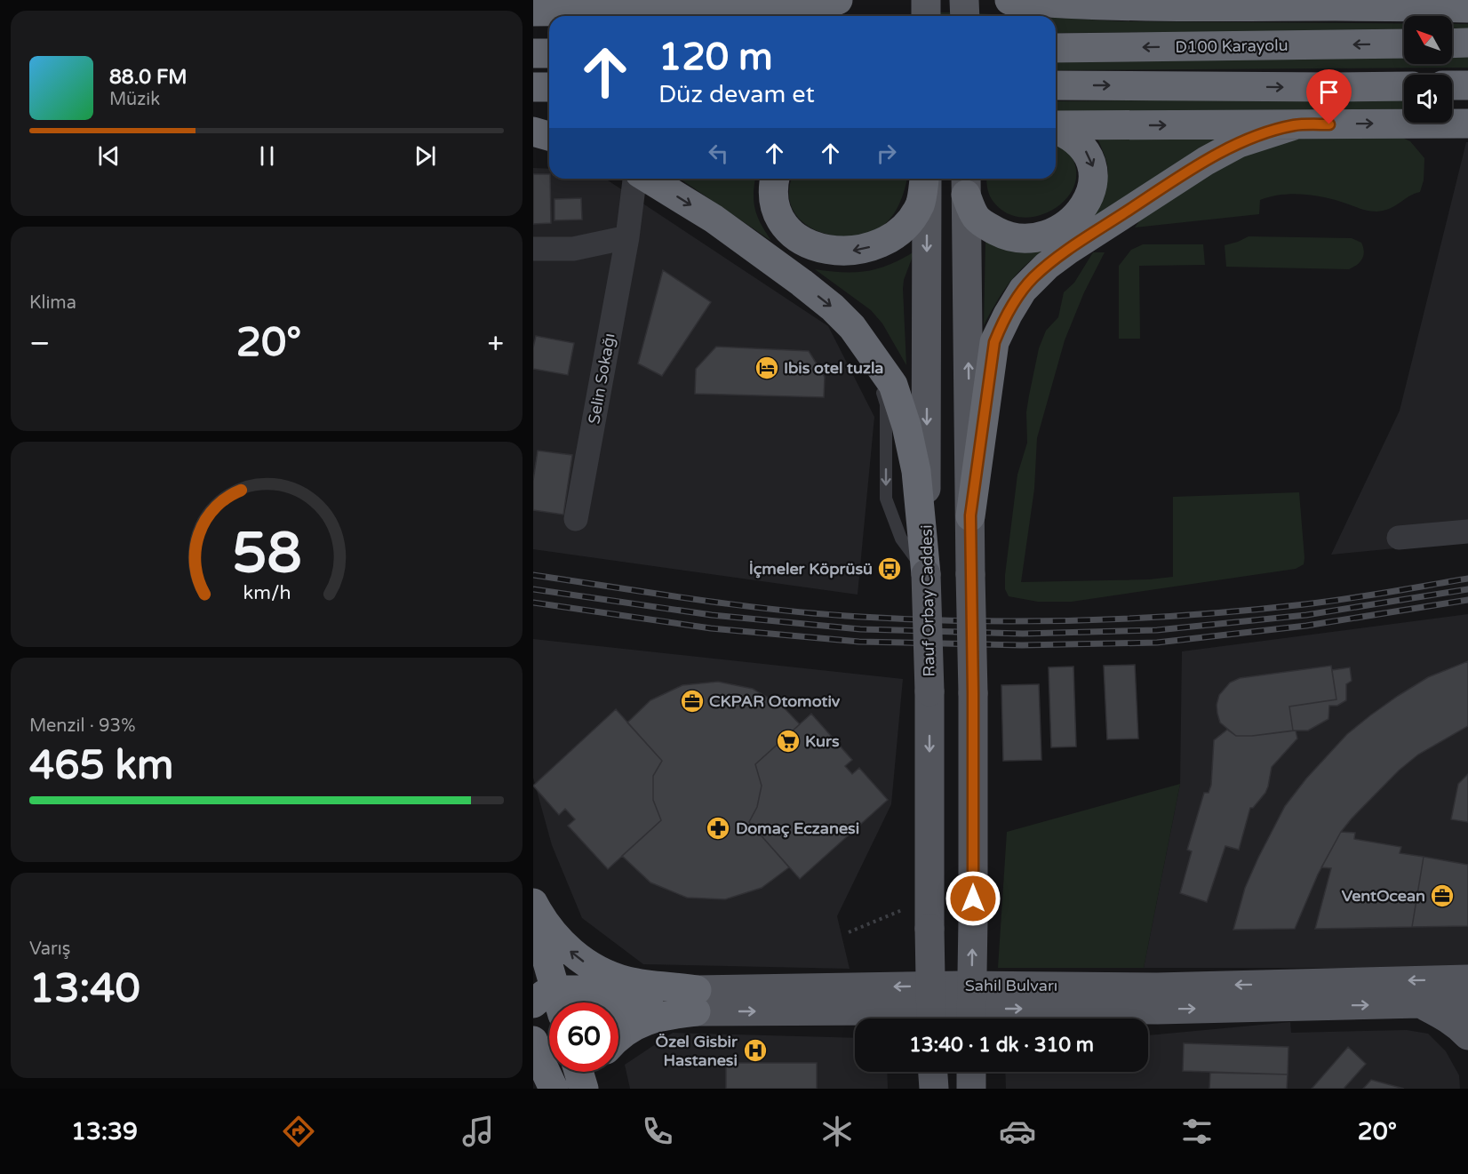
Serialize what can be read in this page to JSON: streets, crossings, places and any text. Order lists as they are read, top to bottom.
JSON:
{
  "streets": {
    "highway": ["D100 Karayolu", "Sahil Bulvarı"],
    "main road": ["Rauf Orbay Caddesi"],
    "street": ["Selin Sokağı"]
  },
  "places": {
    "hotel": ["Ibis otel tuzla"],
    "bus stop": ["İçmeler Köprüsü"],
    "office": ["CKPAR Otomotiv", "VentOcean"],
    "supermarket": ["Kurs"],
    "pharmacy": ["Domaç Eczanesi"],
    "hospital": ["Özel Gisbir Hastanesi"]
  },
  "north": "top left",
  "page": {
    "turn": ["120 m", "Düz devam et"],
    "song": ["88.0 FM", "Müzik"],
    "tile": [
      "Klima",
      ["Menzil · 93%", "465 km"],
      ["Varış", "13:40"]
    ],
    "heat": ["−", "20°", "+"],
    "limit": "60",
    "trip": "13:40 · 1 dk · 310 m",
    "tabs": ["13:39", "20°"],
    "gauge": ["58", "km/h"]
  }
}
